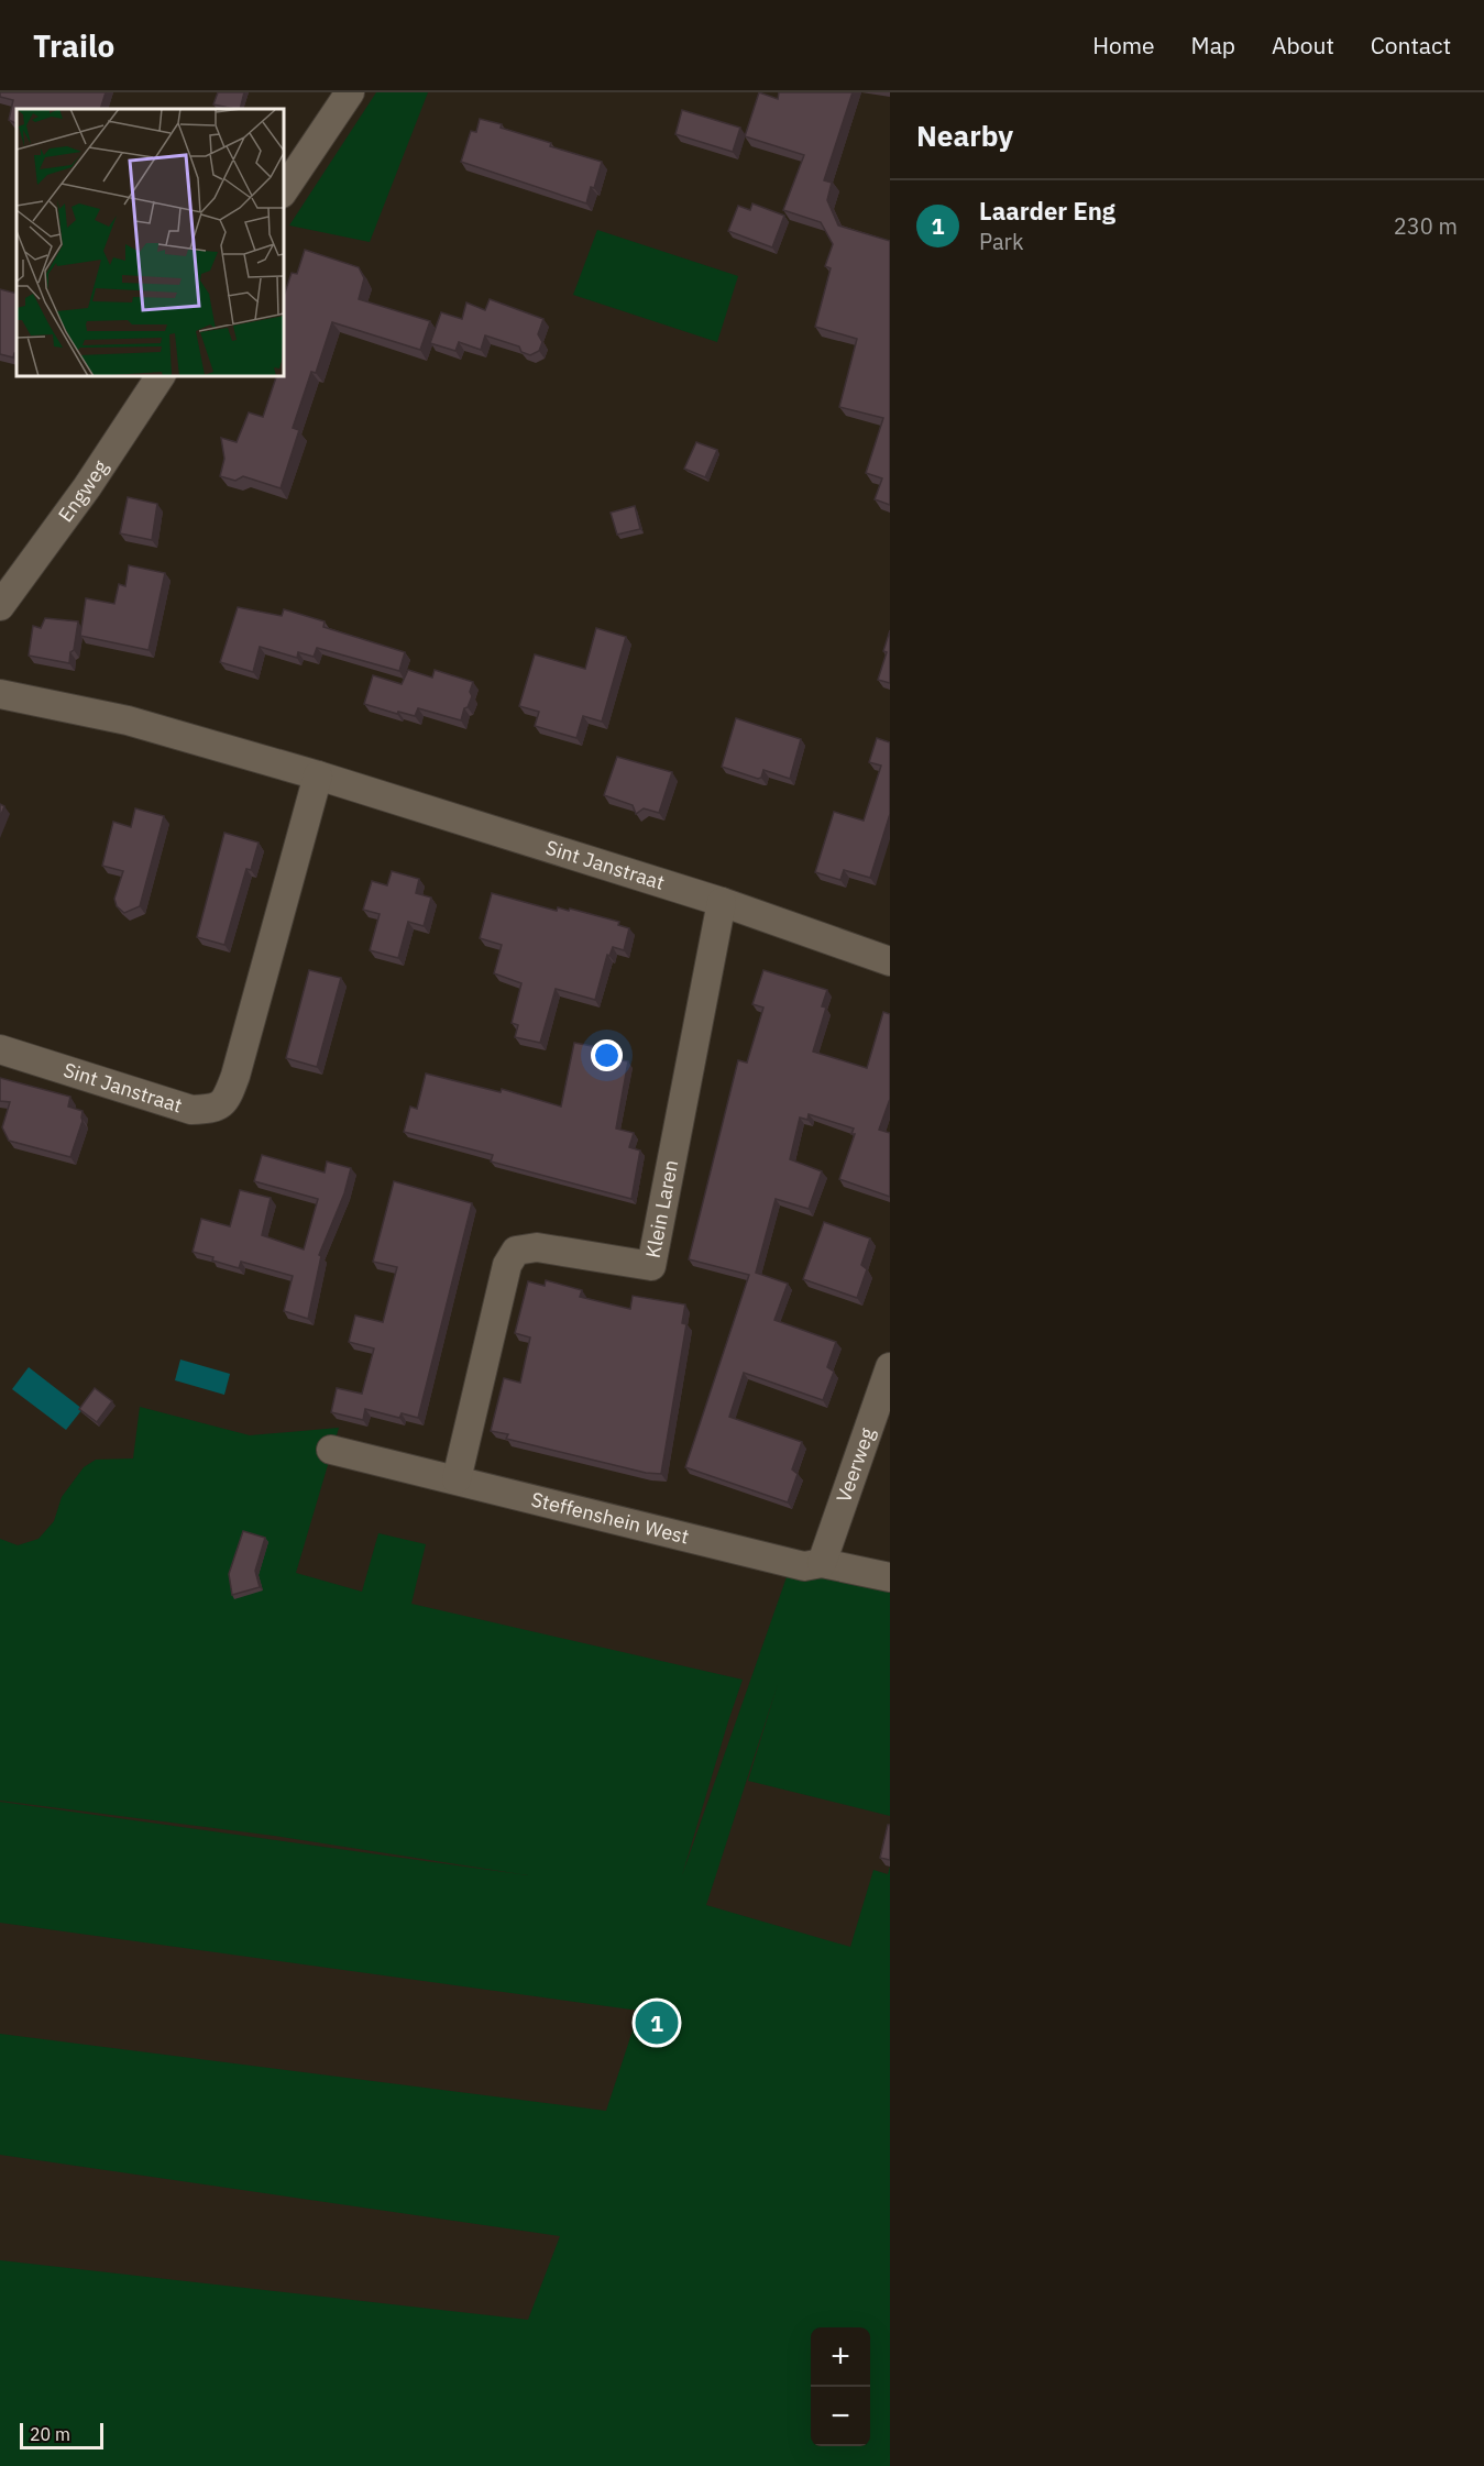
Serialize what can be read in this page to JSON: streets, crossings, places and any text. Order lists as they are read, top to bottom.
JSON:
{
  "streets": {
    "street": [
      "Engweg",
      "Sint Janstraat",
      "Klein Laren",
      "Veerweg",
      "Steffenshein West"
    ]
  },
  "crossings": [
    ["Sint Janstraat", "Klein Laren"],
    ["Klein Laren", "Steffenshein West"],
    ["Veerweg", "Steffenshein West"]
  ],
  "scale_bar": "20 m",
  "page": {
    "header": "Trailo",
    "nav": [
      "Home",
      "Map",
      "About",
      "Contact"
    ],
    "heading": "Nearby",
    "list": [
      {
        "mark": "1",
        "name": "Laarder Eng",
        "note": "Park",
        "value": "230 m"
      }
    ],
    "pins": "1",
    "map_buttons": ["+", "−"],
    "scale": "20 m"
  }
}
